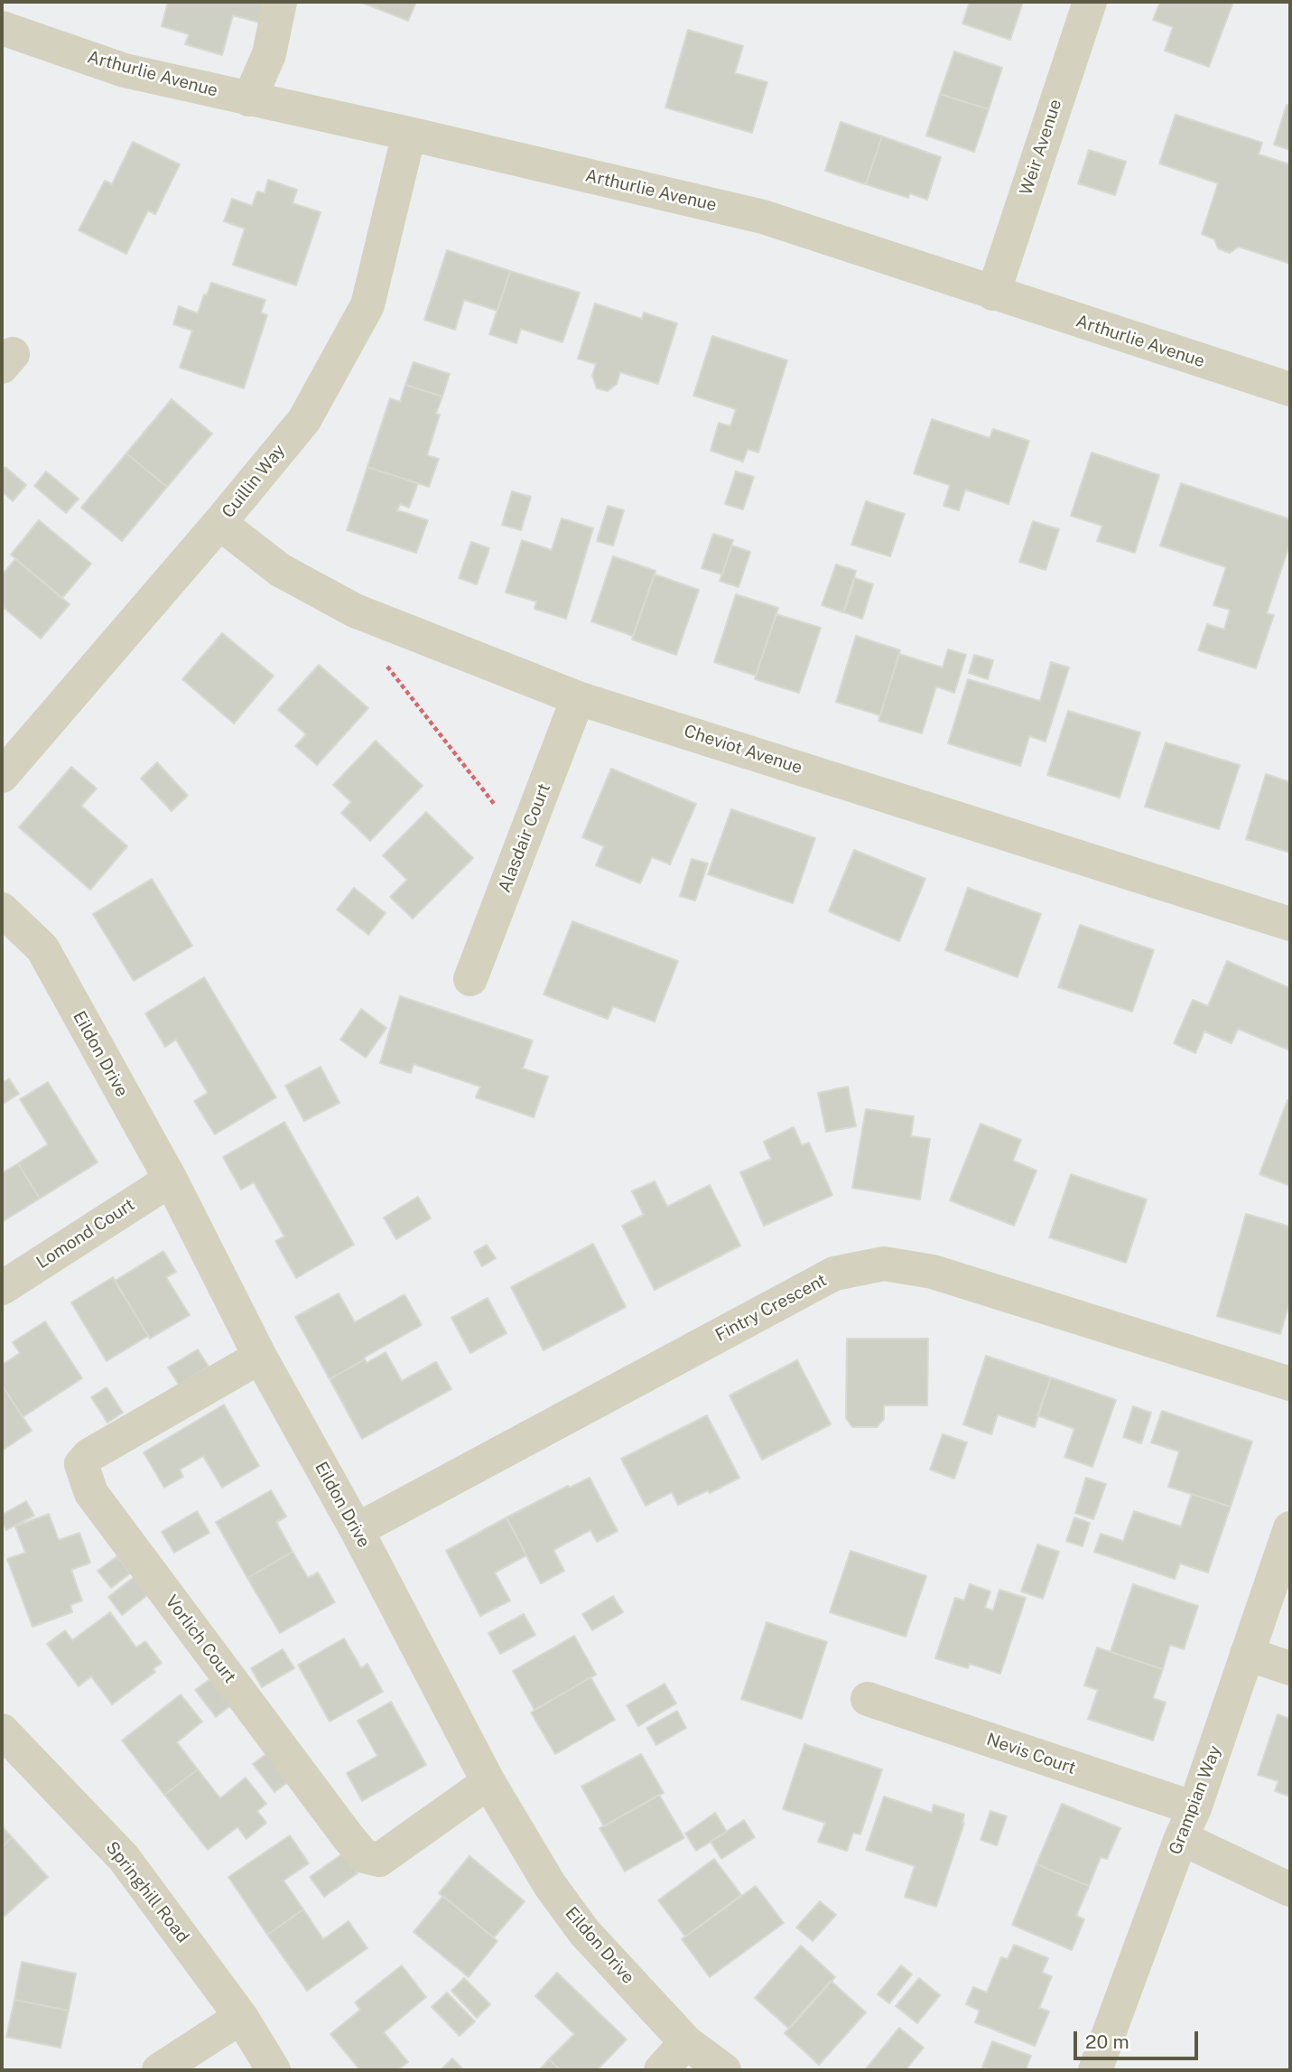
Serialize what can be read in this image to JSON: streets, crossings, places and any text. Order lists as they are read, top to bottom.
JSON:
{
  "streets": {
    "street": [
      "Arthurlie Avenue",
      "Weir Avenue",
      "Cuillin Way",
      "Cheviot Avenue",
      "Alasdair Court",
      "Eildon Drive",
      "Lomond Court",
      "Fintry Crescent",
      "Vorlich Court",
      "Nevis Court",
      "Grampian Way",
      "Springhill Road"
    ]
  },
  "crossings": [
    ["Arthurlie Avenue", "Weir Avenue"],
    ["Arthurlie Avenue", "Cuillin Way"],
    ["Cuillin Way", "Cheviot Avenue"],
    ["Cheviot Avenue", "Alasdair Court"],
    ["Eildon Drive", "Lomond Court"],
    ["Eildon Drive", "Fintry Crescent"],
    ["Eildon Drive", "Vorlich Court"],
    ["Nevis Court", "Grampian Way"]
  ],
  "scale_bar": "20 m"
}
